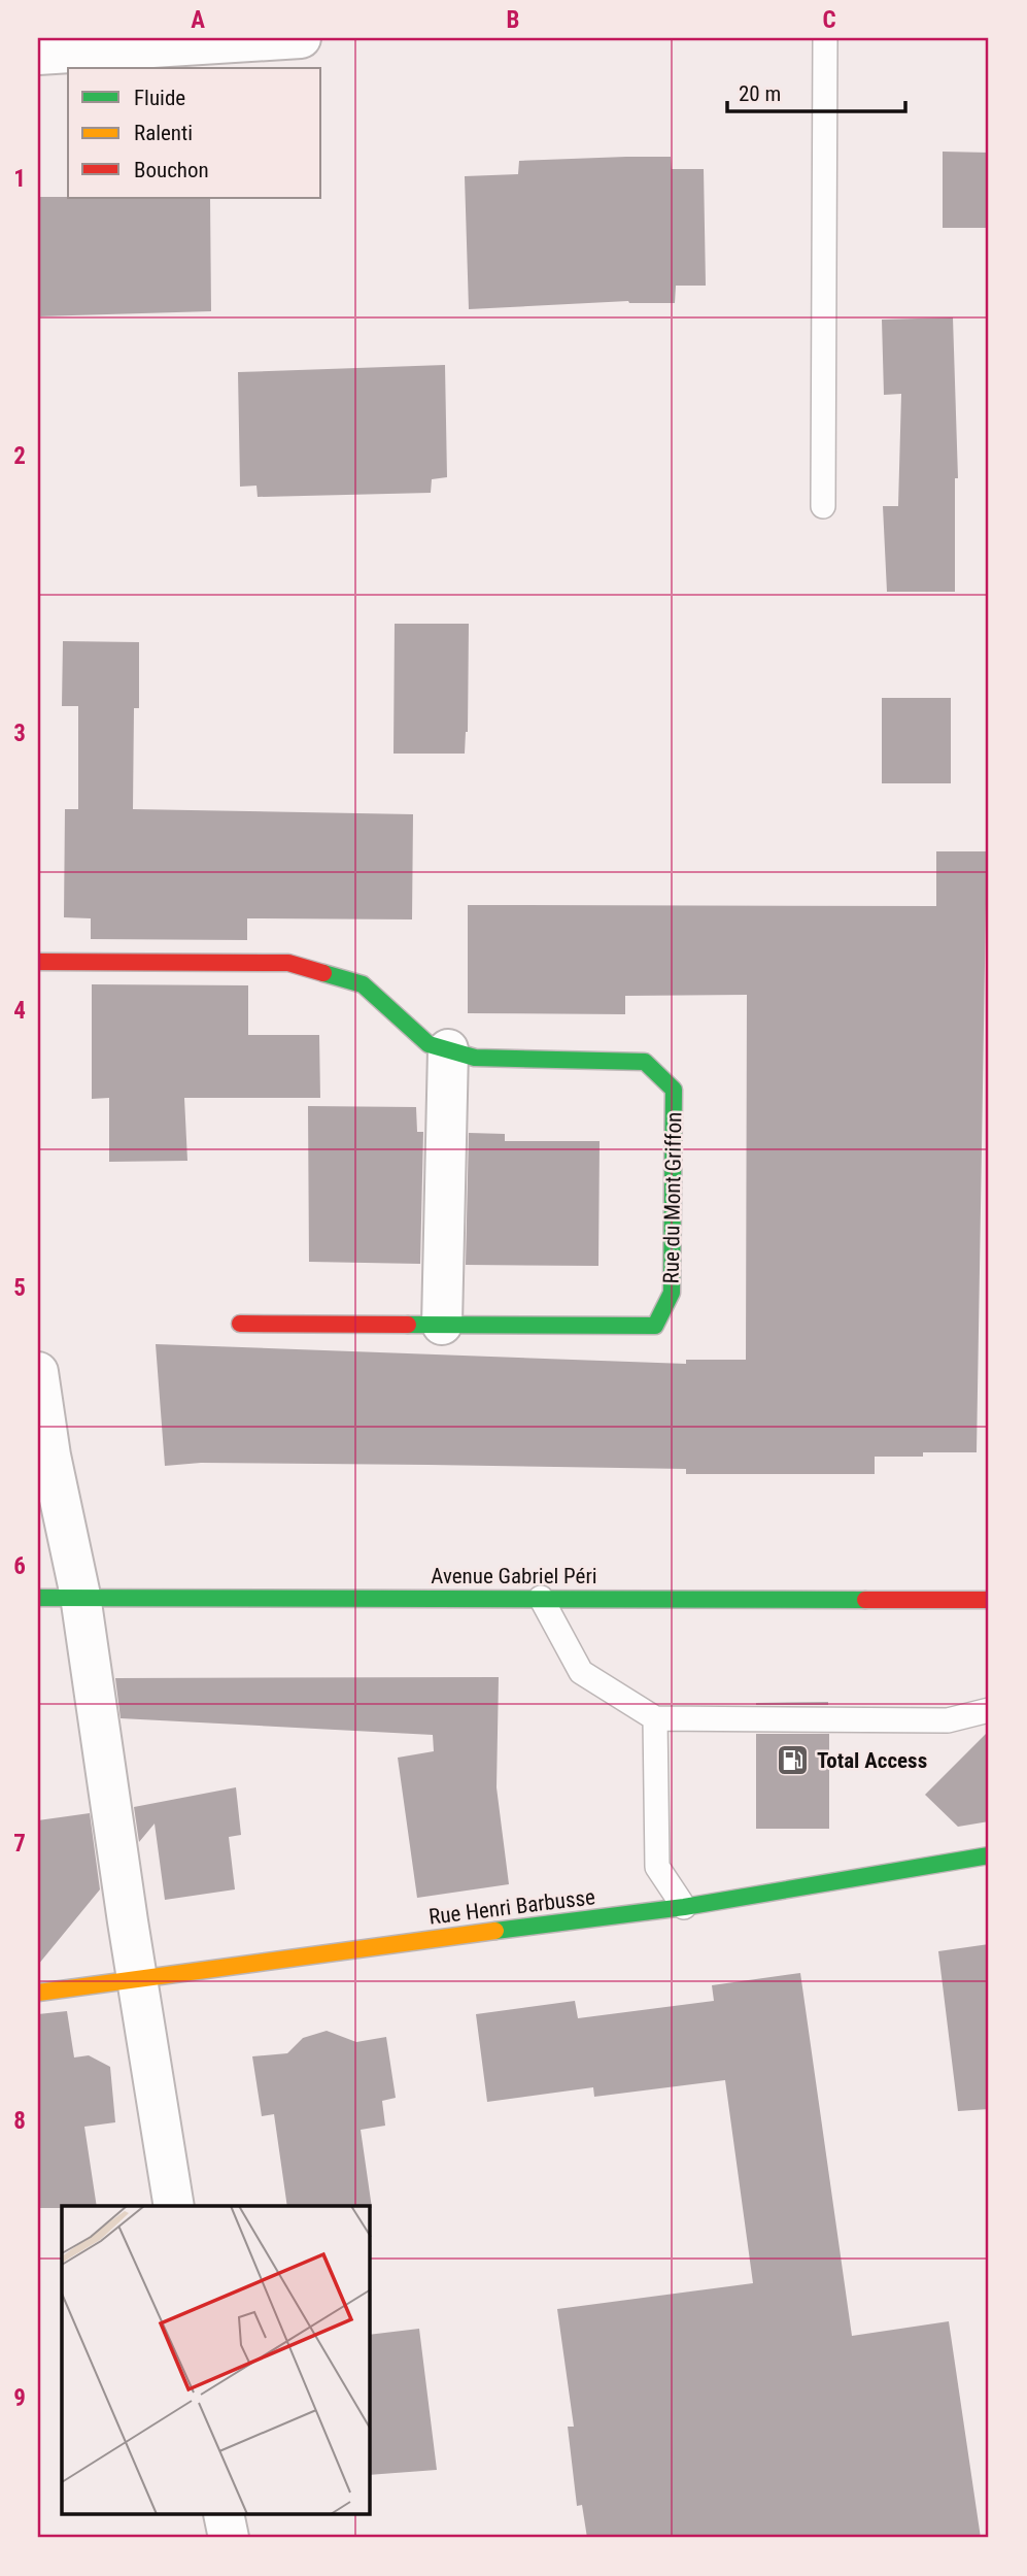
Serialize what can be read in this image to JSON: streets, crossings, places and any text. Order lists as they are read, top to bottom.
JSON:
{
  "streets": {
    "street": ["Rue du Mont Griffon", "Avenue Gabriel Péri", "Rue Henri Barbusse"]
  },
  "places": {
    "fuel station": ["Total Access"]
  },
  "legend": ["Fluide", "Ralenti", "Bouchon"],
  "scale_bar": "20 m",
  "grid": {
    "columns": ["A", "B", "C"],
    "rows": [
      "1",
      "2",
      "3",
      "4",
      "5",
      "6",
      "7",
      "8",
      "9"
    ]
  }
}
